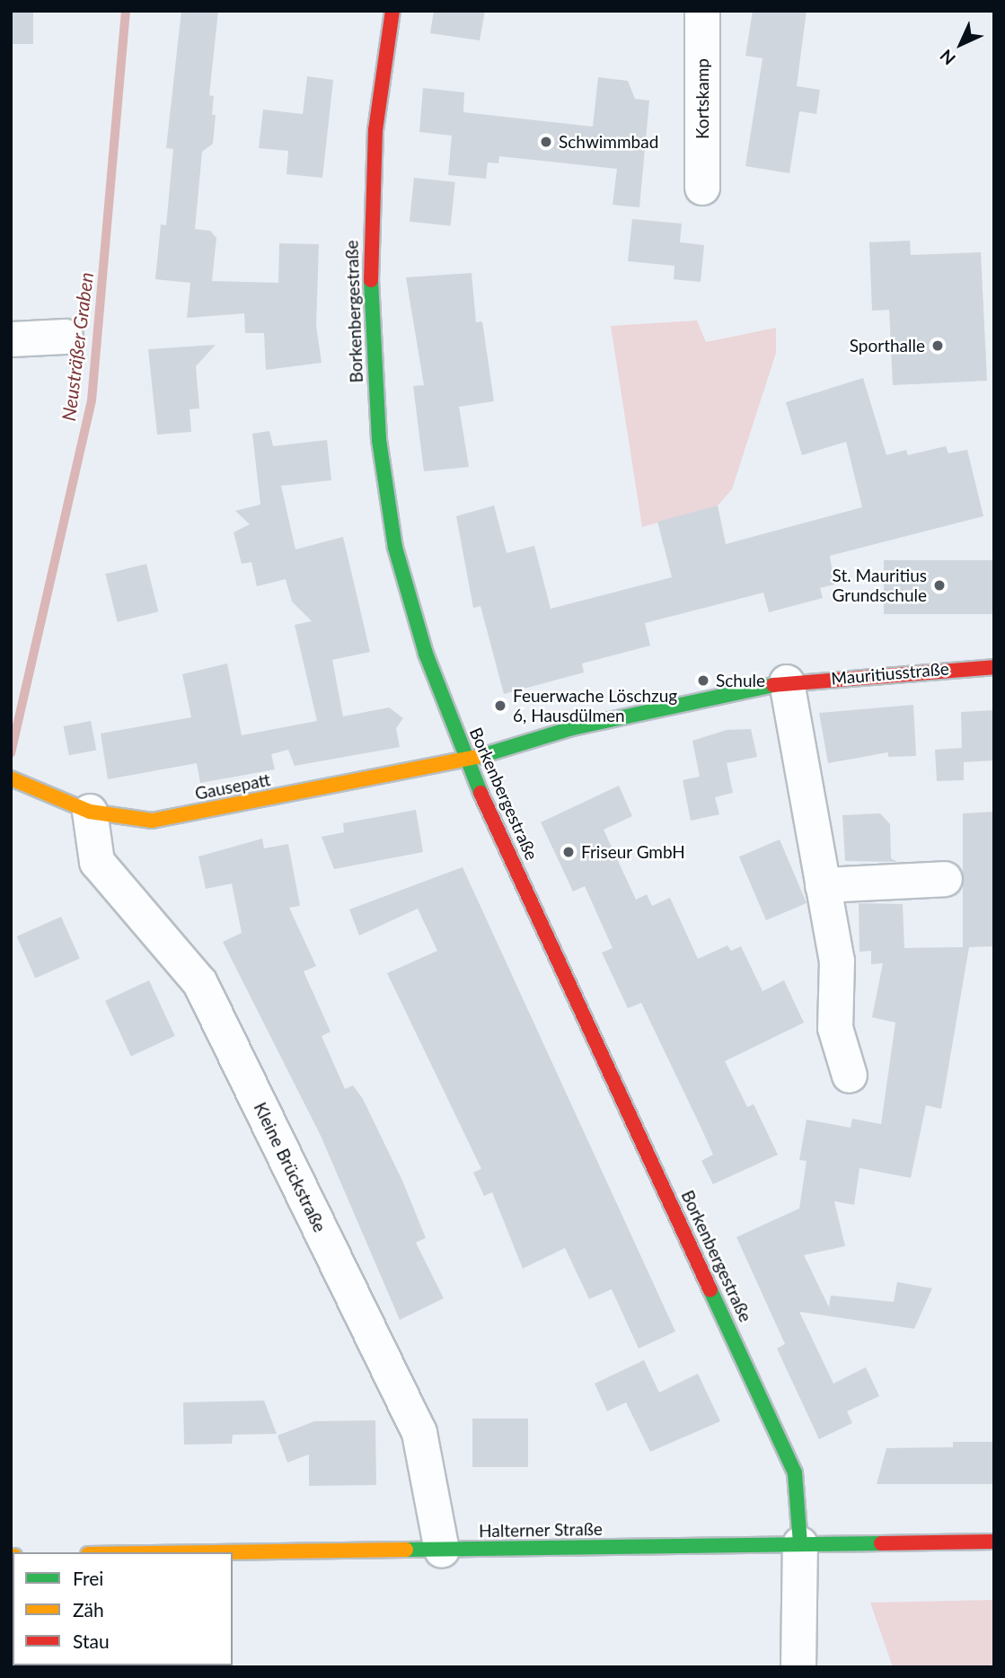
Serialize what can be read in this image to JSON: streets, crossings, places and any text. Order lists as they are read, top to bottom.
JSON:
{
  "streets": {
    "street": [
      "Kortskamp",
      "Borkenbergestraße",
      "Mauritiusstraße",
      "Gausepatt",
      "Kleine Brückstraße",
      "Halterner Straße"
    ]
  },
  "crossings": [
    ["Borkenbergestraße", "Mauritiusstraße"],
    ["Borkenbergestraße", "Gausepatt"],
    ["Borkenbergestraße", "Halterner Straße"],
    ["Mauritiusstraße", "Gausepatt"],
    ["Gausepatt", "Kleine Brückstraße"],
    ["Kleine Brückstraße", "Halterner Straße"]
  ],
  "water": ["Neusträßer Graben"],
  "places": [
    "Schwimmbad",
    "Sporthalle",
    "St. Mauritius Grundschule",
    "Schule",
    "Feuerwache Löschzug 6, Hausdülmen",
    "Friseur GmbH"
  ],
  "legend": ["Frei", "Zäh", "Stau"],
  "north": "bottom left"
}
